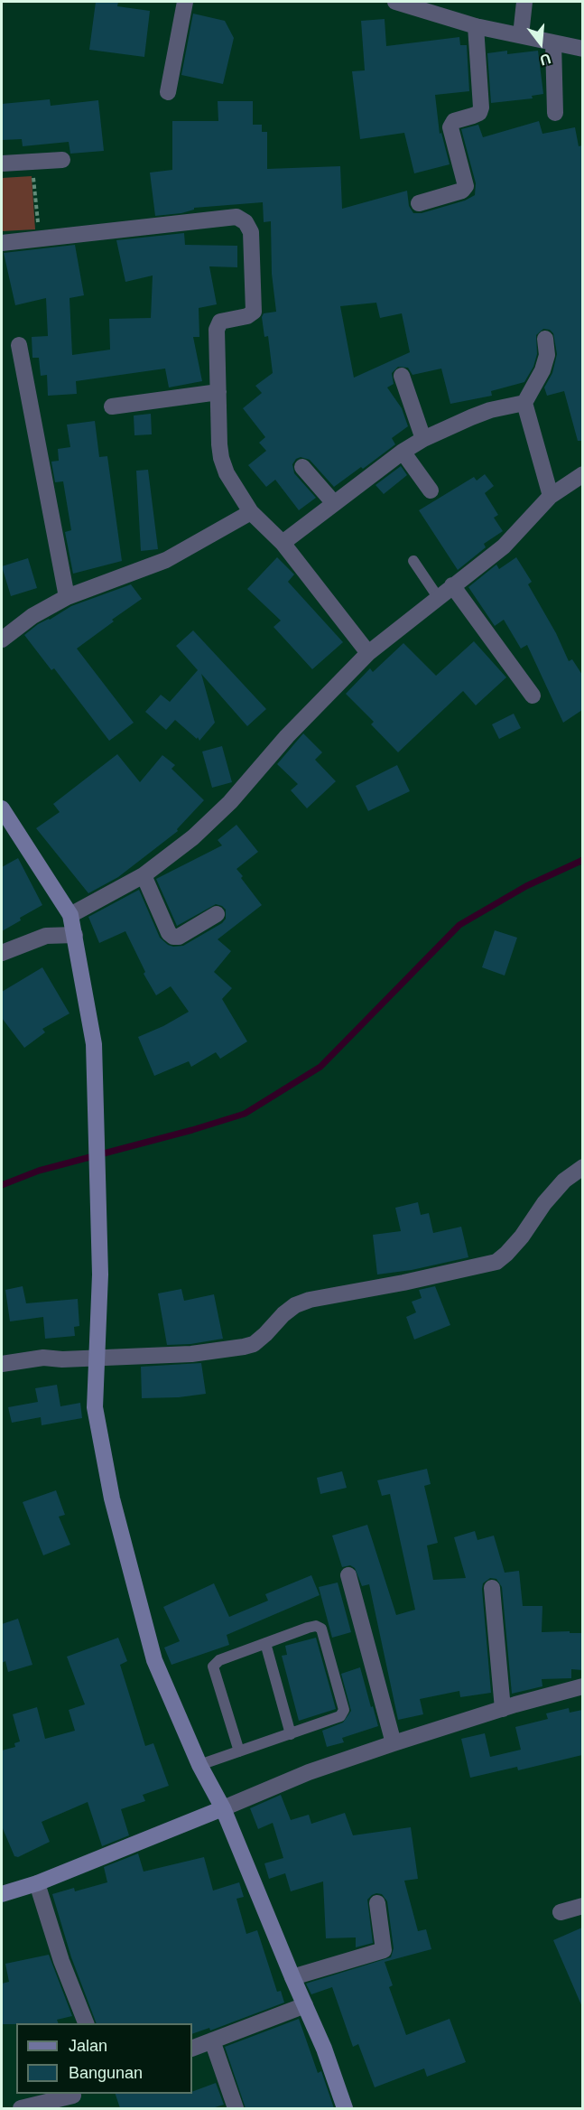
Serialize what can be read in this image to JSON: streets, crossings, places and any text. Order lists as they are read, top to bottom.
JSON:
{
  "legend": ["Jalan", "Bangunan"],
  "north": "bottom"
}
